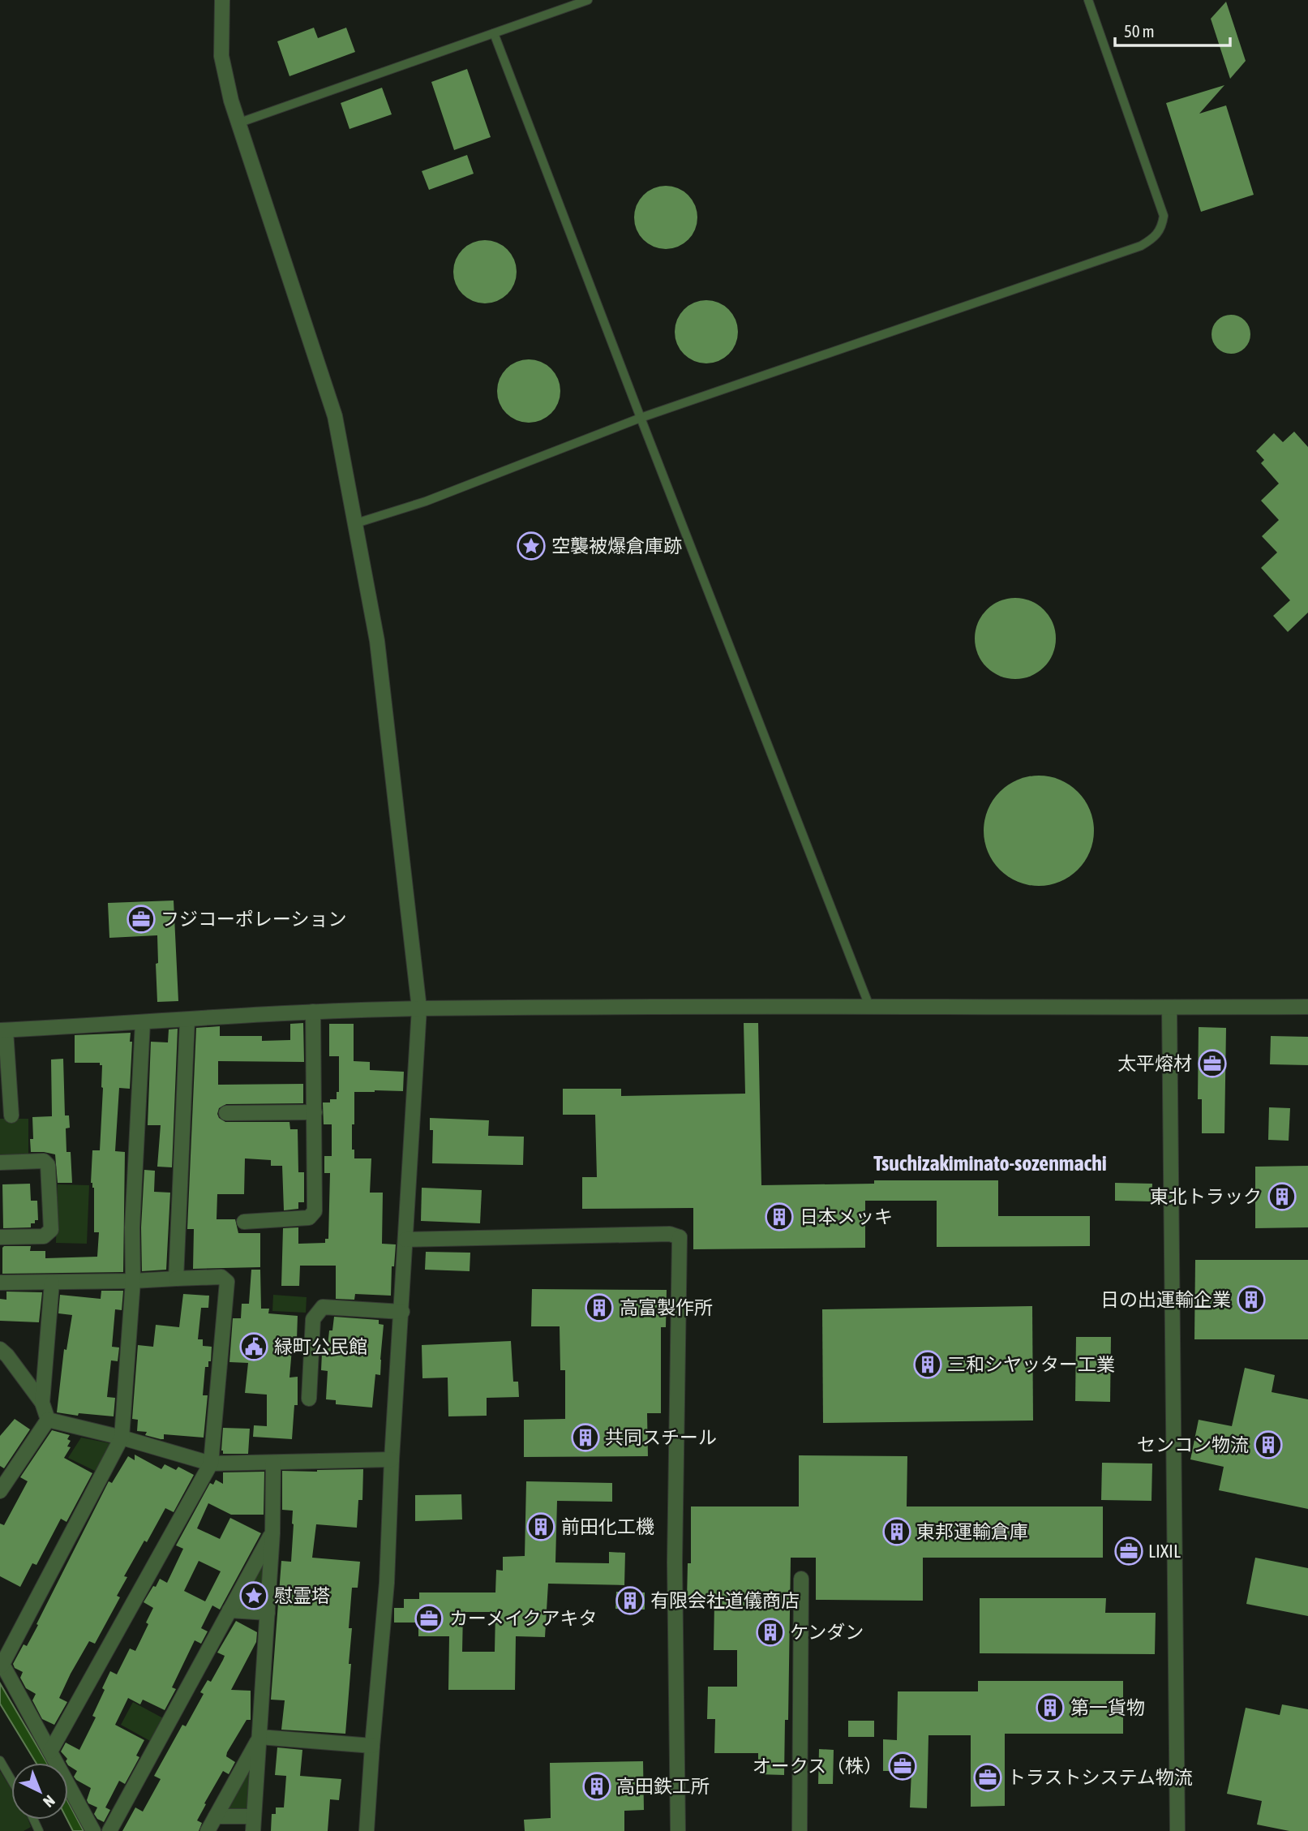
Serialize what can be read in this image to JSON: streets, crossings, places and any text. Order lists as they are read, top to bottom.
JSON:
{
  "districts": ["Tsuchizakiminato-sozenmachi"],
  "places": {
    "place": ["空襲被爆倉庫跡", "慰霊塔"],
    "office": [
      "フジコーポレーション",
      "太平熔材",
      "LIXIL",
      "カーメイクアキタ",
      "オークス（株）",
      "トラストシステム物流"
    ],
    "building": [
      "東北トラック",
      "日本メッキ",
      "日の出運輸企業",
      "高富製作所",
      "三和シヤッター工業",
      "共同スチール",
      "センコン物流",
      "前田化工機",
      "東邦運輸倉庫",
      "有限会社道儀商店",
      "ケンダン",
      "第一貨物",
      "高田鉄工所"
    ],
    "public building": ["緑町公民館"]
  },
  "scale_bar": "50 m",
  "north": "bottom right"
}
